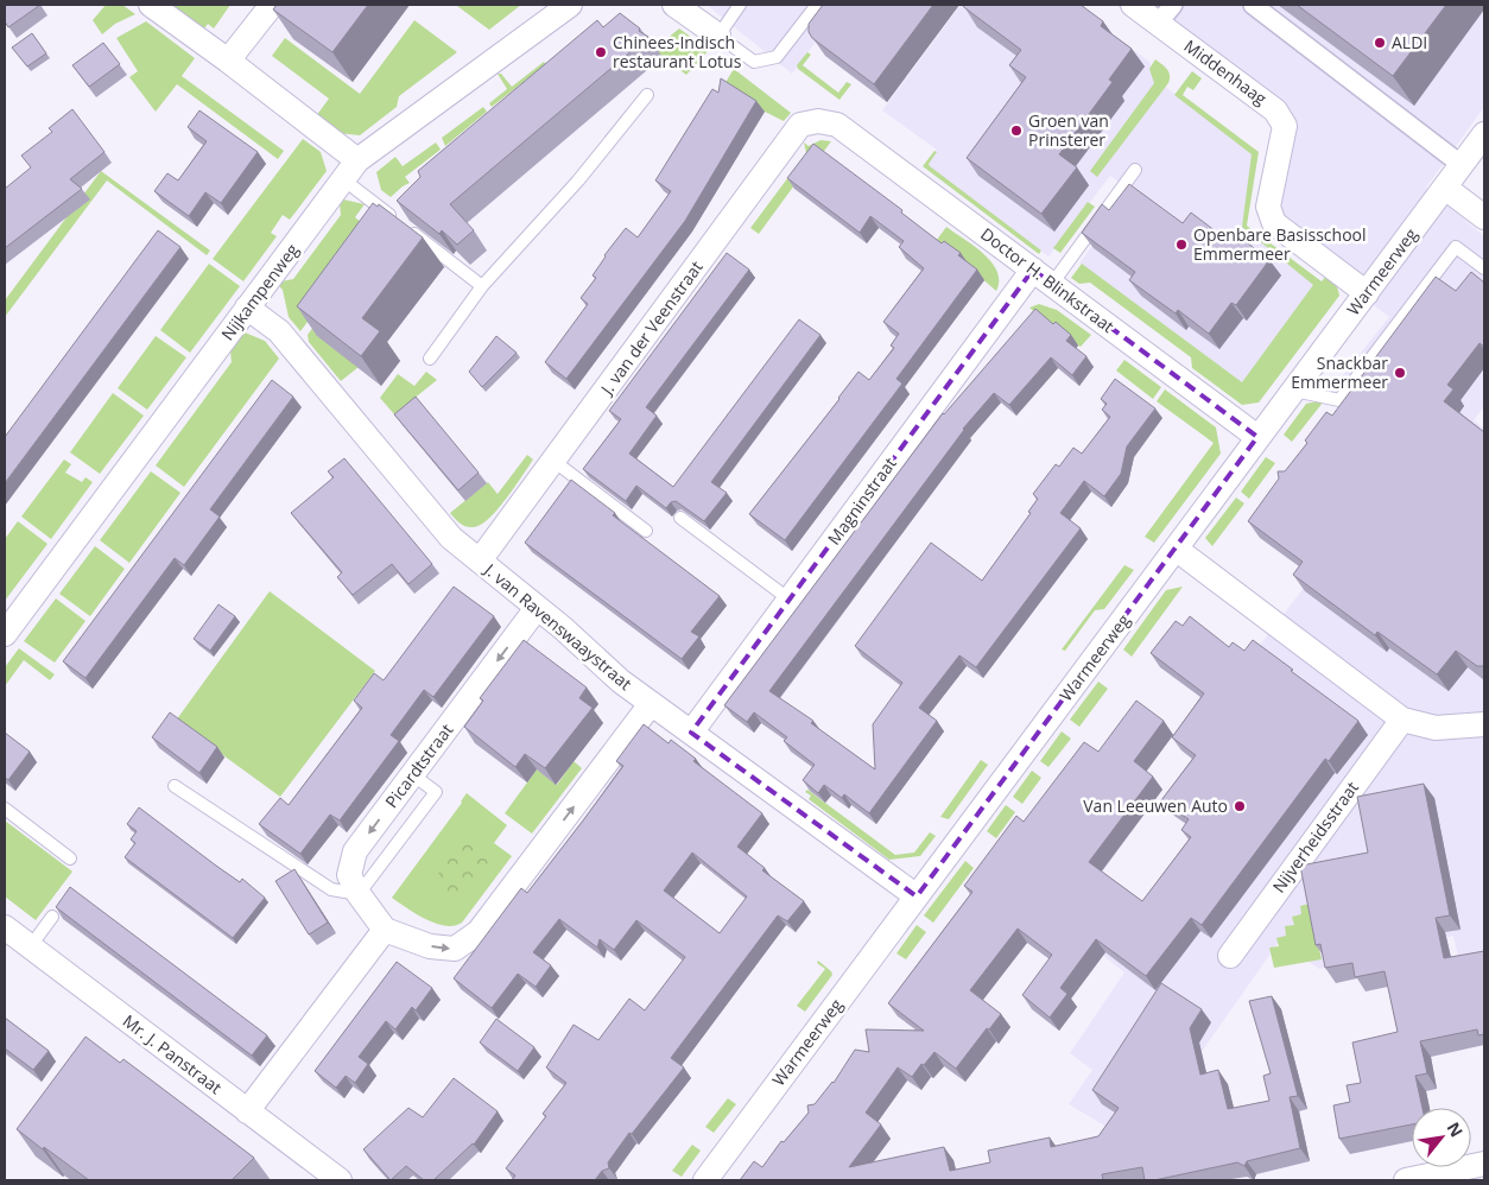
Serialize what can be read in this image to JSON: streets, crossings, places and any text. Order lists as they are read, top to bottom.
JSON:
{
  "streets": {
    "street": [
      "Middenhaag",
      "Warmeerweg",
      "Doctor H. Blinkstraat",
      "Nijkampenweg",
      "J. van der Veenstraat",
      "Magninstraat",
      "J. van Ravenswaaystraat",
      "Picardtstraat",
      "Nijverheidsstraat",
      "Mr. J. Panstraat"
    ]
  },
  "crossings": [
    ["Middenhaag", "Warmeerweg"],
    ["Warmeerweg", "Doctor H. Blinkstraat"],
    ["Warmeerweg", "J. van Ravenswaaystraat"],
    ["Doctor H. Blinkstraat", "J. van der Veenstraat"],
    ["Doctor H. Blinkstraat", "Magninstraat"],
    ["Nijkampenweg", "J. van Ravenswaaystraat"],
    ["J. van der Veenstraat", "J. van Ravenswaaystraat"],
    ["Magninstraat", "J. van Ravenswaaystraat"],
    ["J. van Ravenswaaystraat", "Picardtstraat"]
  ],
  "one_way": ["Picardtstraat"],
  "places": [
    "ALDI",
    "Chinees-Indisch restaurant Lotus",
    "Groen van Prinsterer",
    "Openbare Basisschool Emmermeer",
    "Snackbar Emmermeer",
    "Van Leeuwen Auto"
  ],
  "north": "top right"
}
